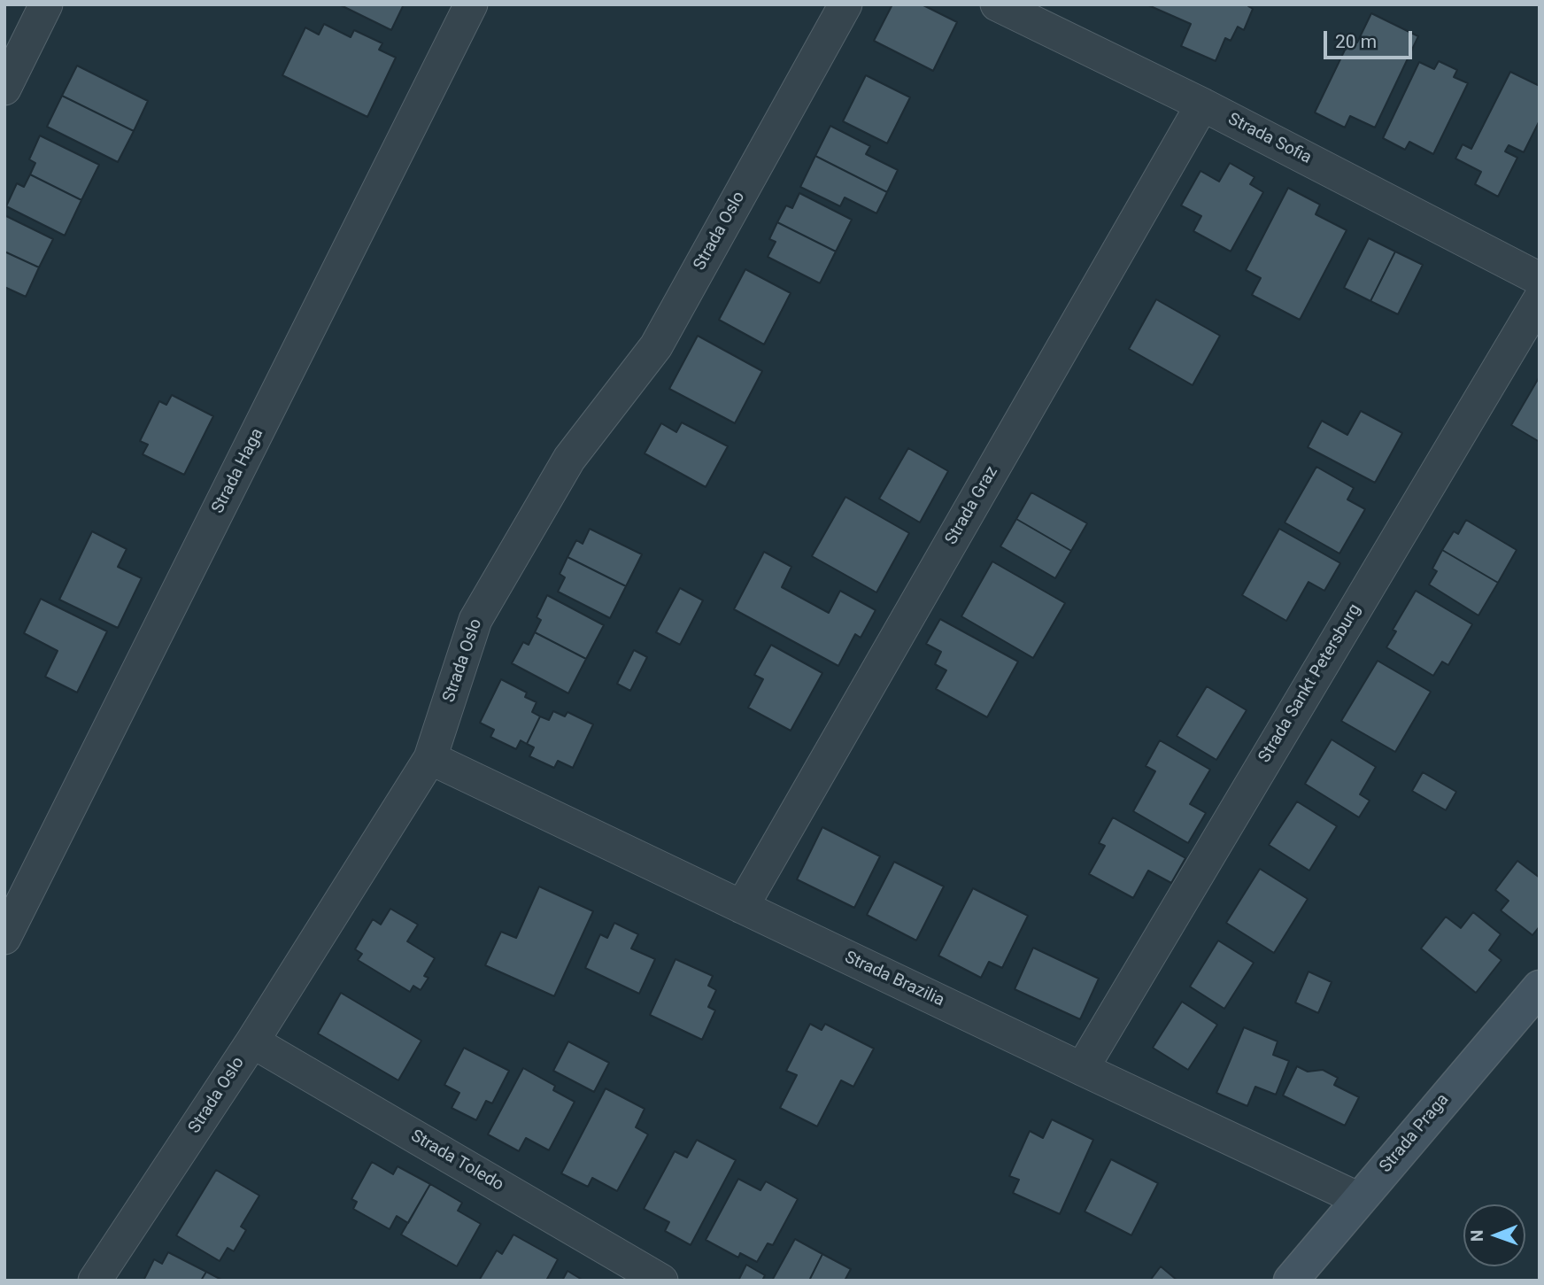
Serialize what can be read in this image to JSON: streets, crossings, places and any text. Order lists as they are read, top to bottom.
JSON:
{
  "streets": {
    "street": [
      "Strada Sofia",
      "Strada Oslo",
      "Strada Haga",
      "Strada Graz",
      "Strada Sankt Petersburg",
      "Strada Brazilia",
      "Strada Praga",
      "Strada Toledo"
    ]
  },
  "crossings": [
    ["Strada Sofia", "Strada Graz"],
    ["Strada Oslo", "Strada Brazilia"],
    ["Strada Oslo", "Strada Toledo"],
    ["Strada Graz", "Strada Brazilia"],
    ["Strada Sankt Petersburg", "Strada Brazilia"],
    ["Strada Brazilia", "Strada Praga"]
  ],
  "scale_bar": "20 m",
  "north": "left"
}
